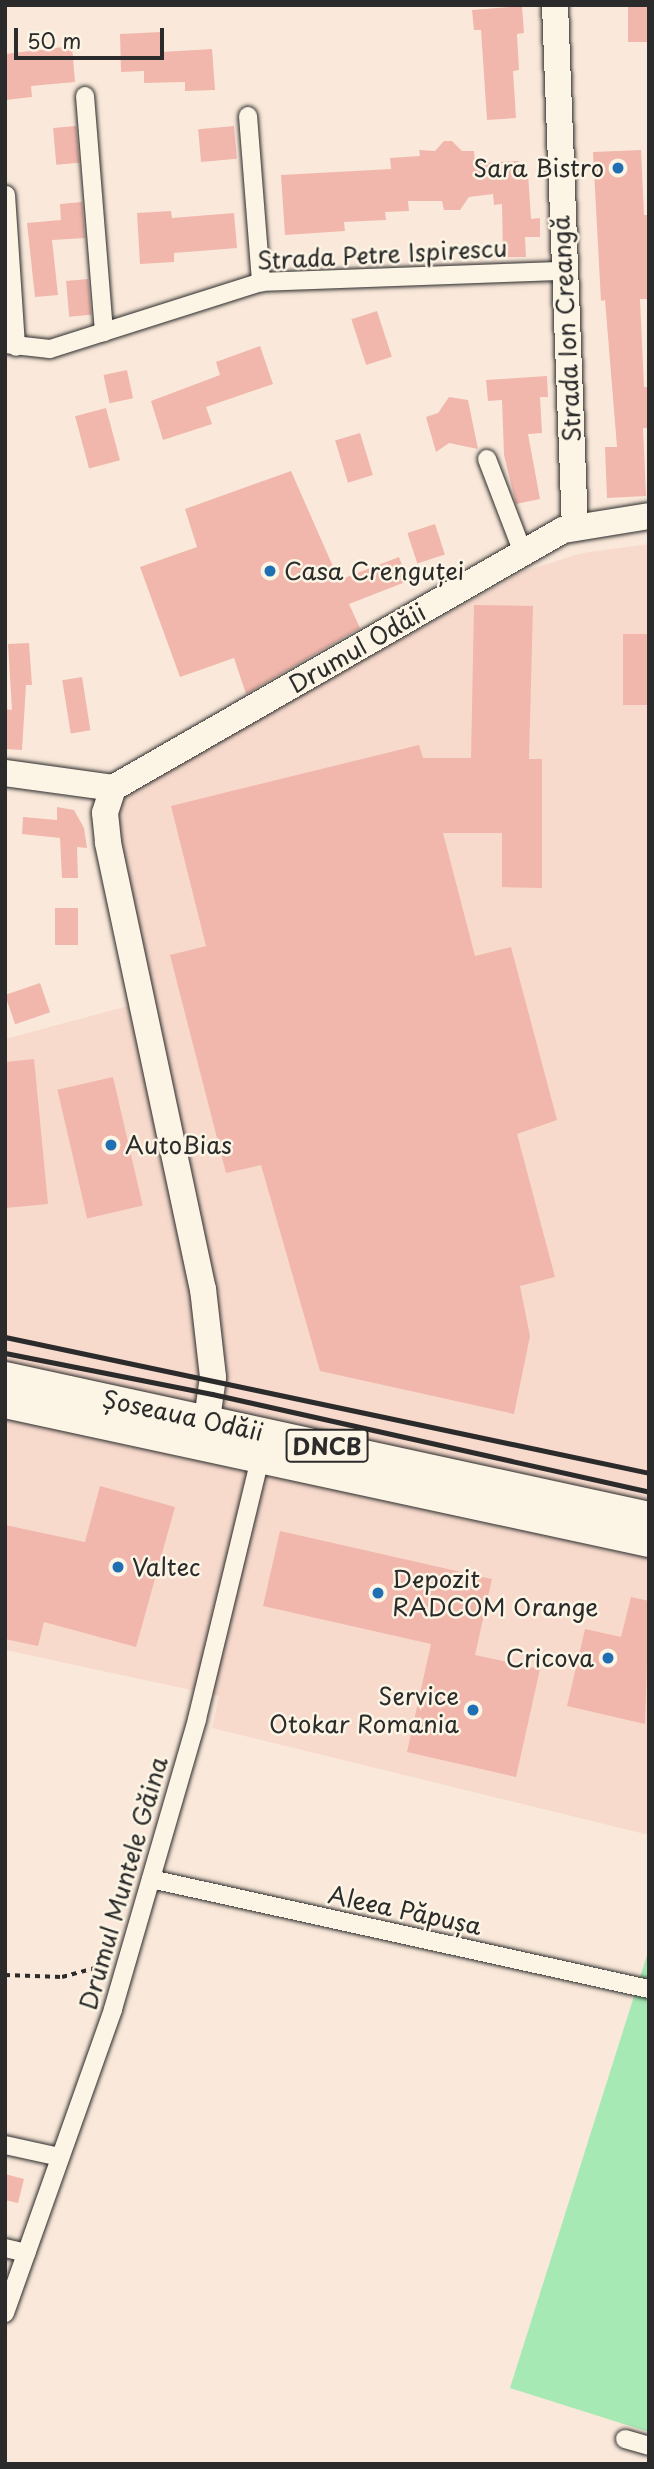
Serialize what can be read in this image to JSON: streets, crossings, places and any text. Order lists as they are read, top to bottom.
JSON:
{
  "streets": {
    "main road": ["Șoseaua Odăii", "DNCB"],
    "street": [
      "Strada Petre Ispirescu",
      "Strada Ion Creangă",
      "Drumul Odăii",
      "Drumul Muntele Găina",
      "Aleea Păpușa"
    ]
  },
  "crossings": [
    ["Strada Petre Ispirescu", "Strada Ion Creangă"],
    ["Strada Ion Creangă", "Drumul Odăii"],
    ["Șoseaua Odăii", "Drumul Muntele Găina"],
    ["Drumul Muntele Găina", "Aleea Păpușa"]
  ],
  "places": [
    "Sara Bistro",
    "Casa Crenguței",
    "AutoBias",
    "Valtec",
    "Depozit RADCOM Orange",
    "Cricova",
    "Service Otokar Romania"
  ],
  "scale_bar": "50 m"
}
